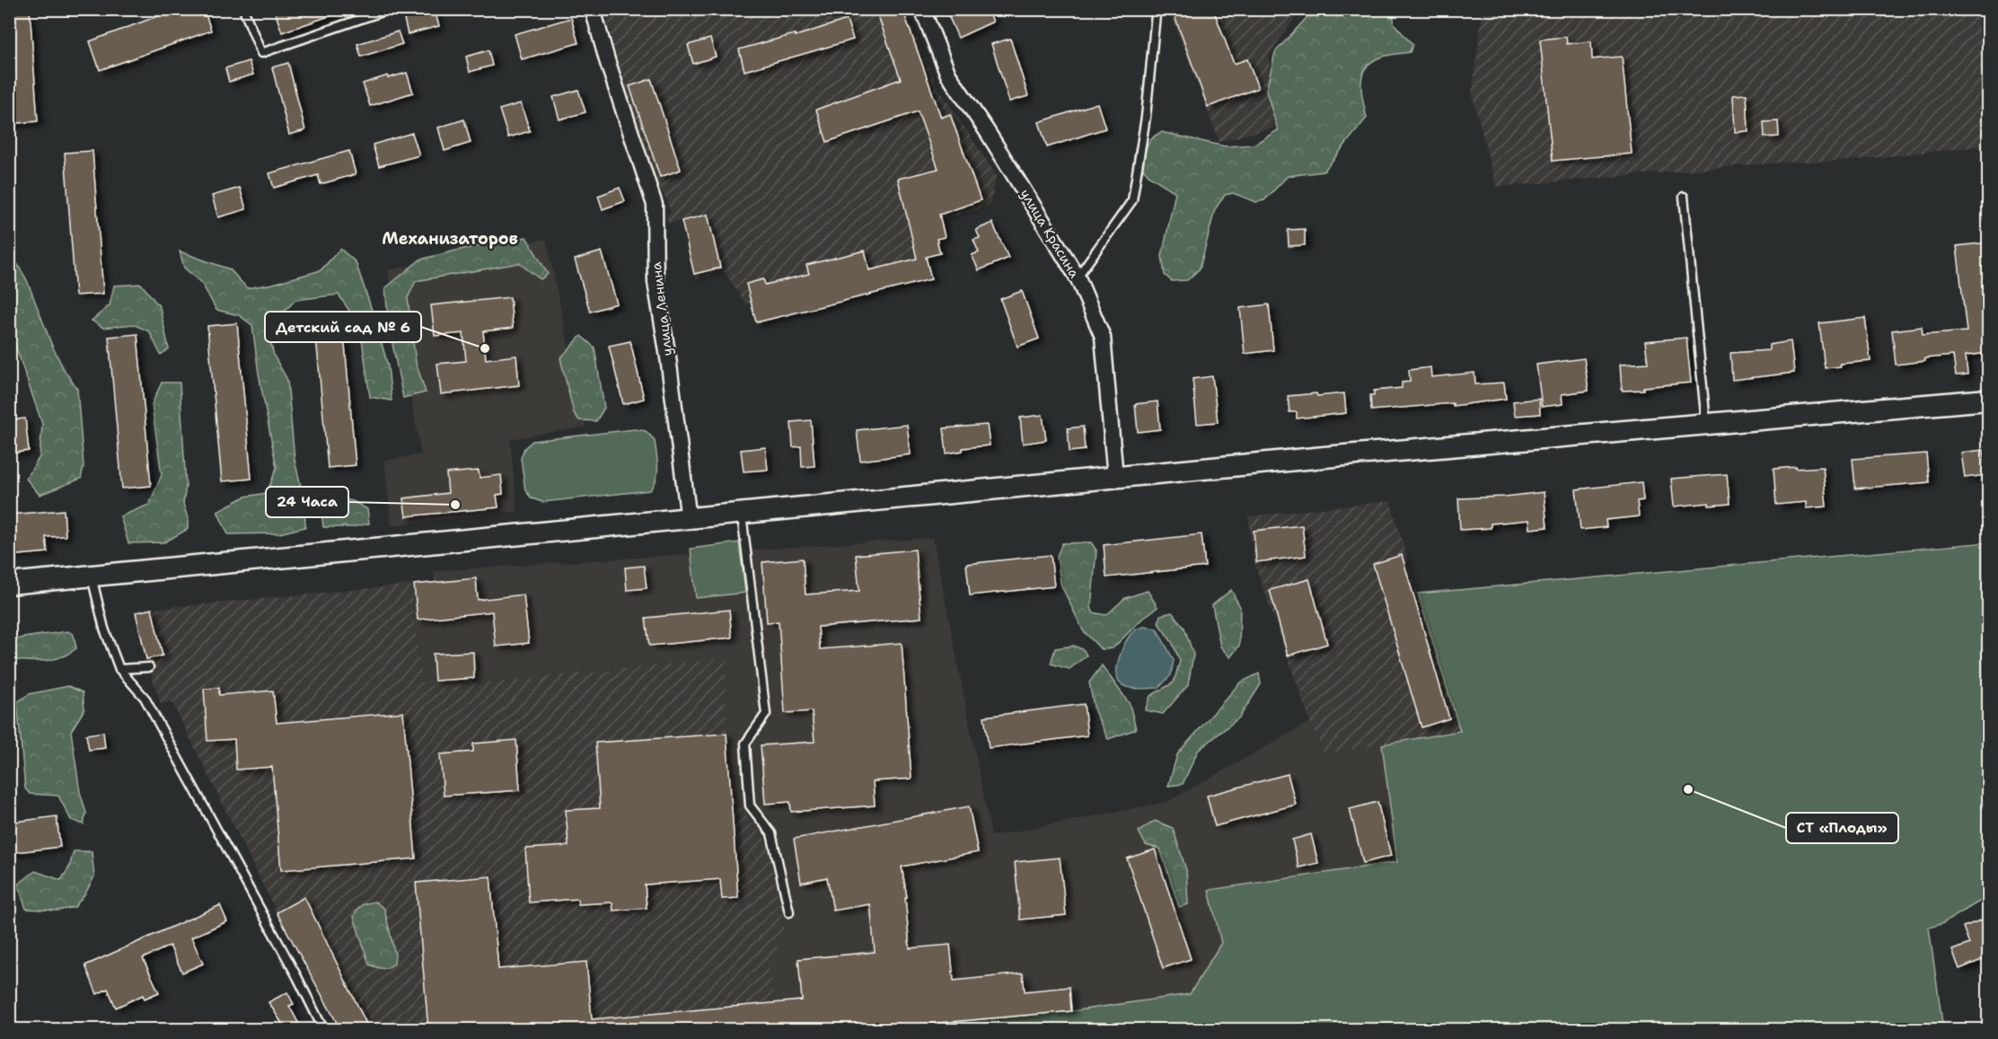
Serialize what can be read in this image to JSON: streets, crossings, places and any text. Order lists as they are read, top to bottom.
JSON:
{
  "streets": {
    "street": ["улица Красина", "улица Ленина"]
  },
  "districts": ["Механизаторов"],
  "places": ["Детский сад № 6", "24 Часа", "СТ «Плоды»"]
}
